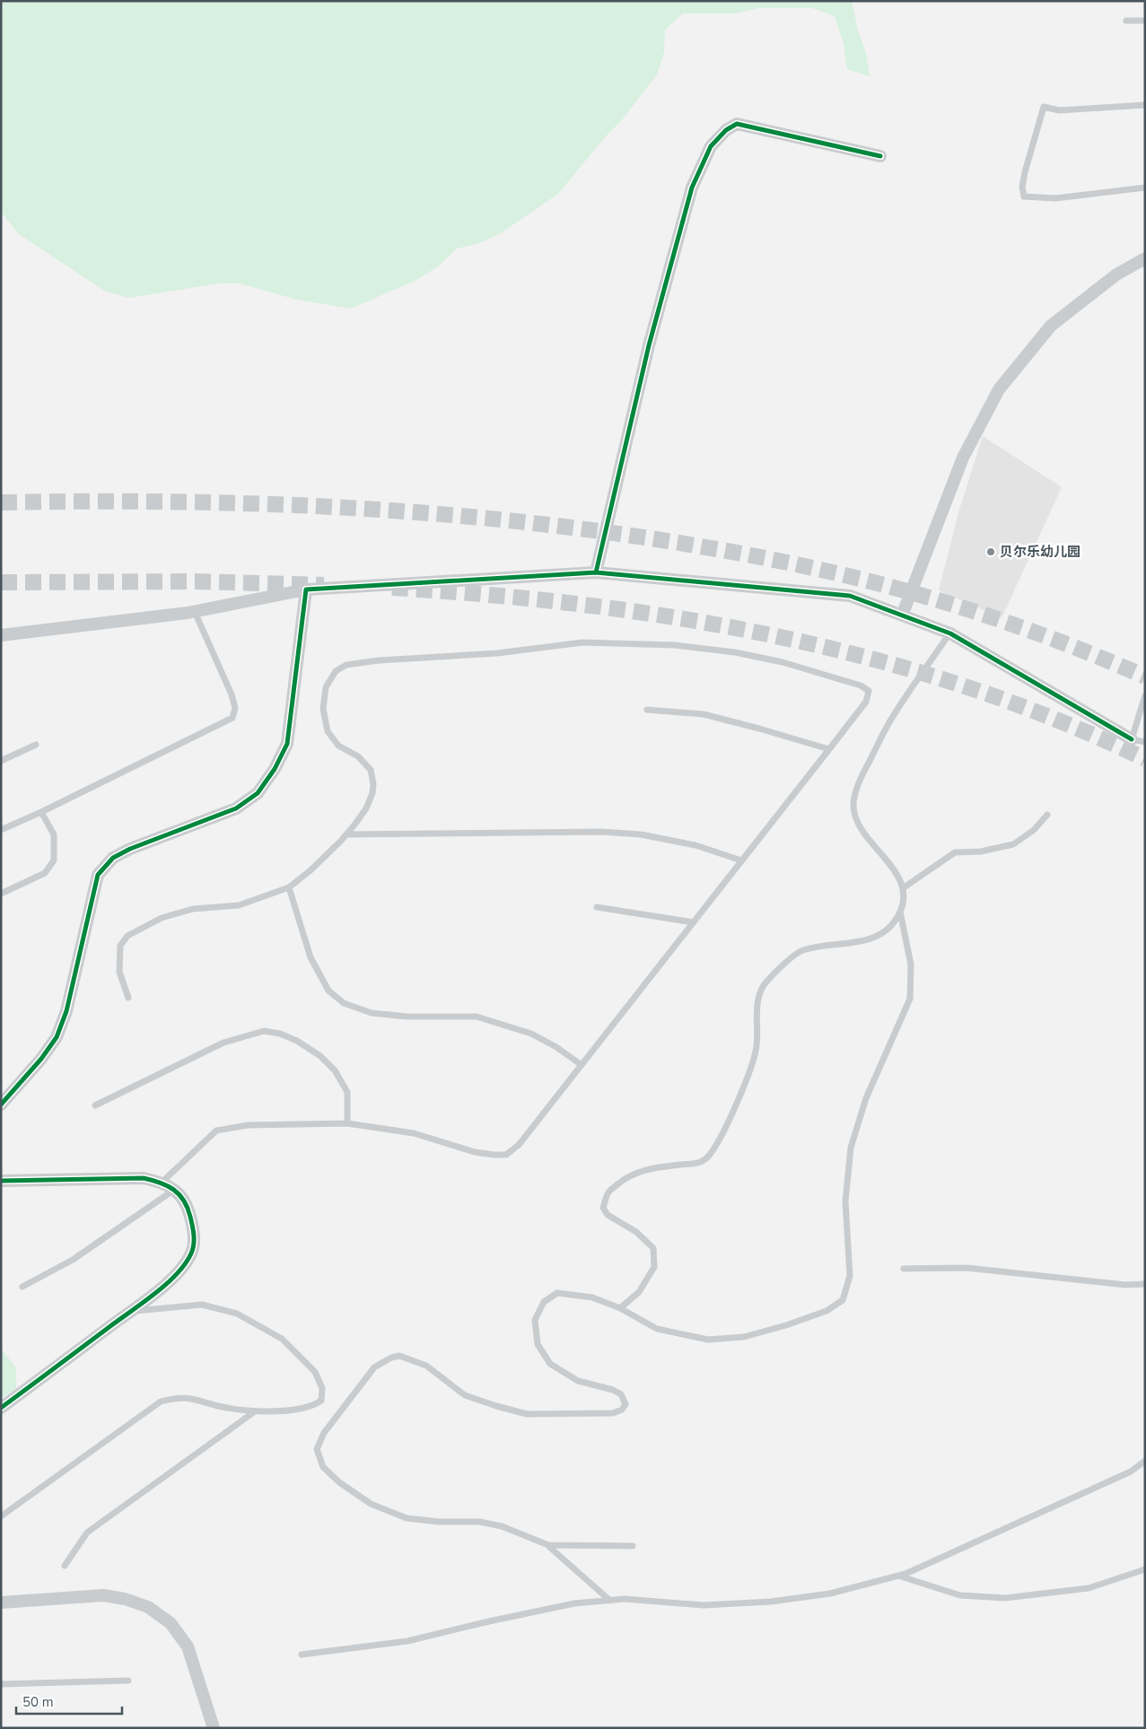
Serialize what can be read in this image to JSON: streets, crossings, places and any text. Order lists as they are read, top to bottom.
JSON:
{
  "places": ["贝尔乐幼儿园"],
  "scale_bar": "50 m"
}
